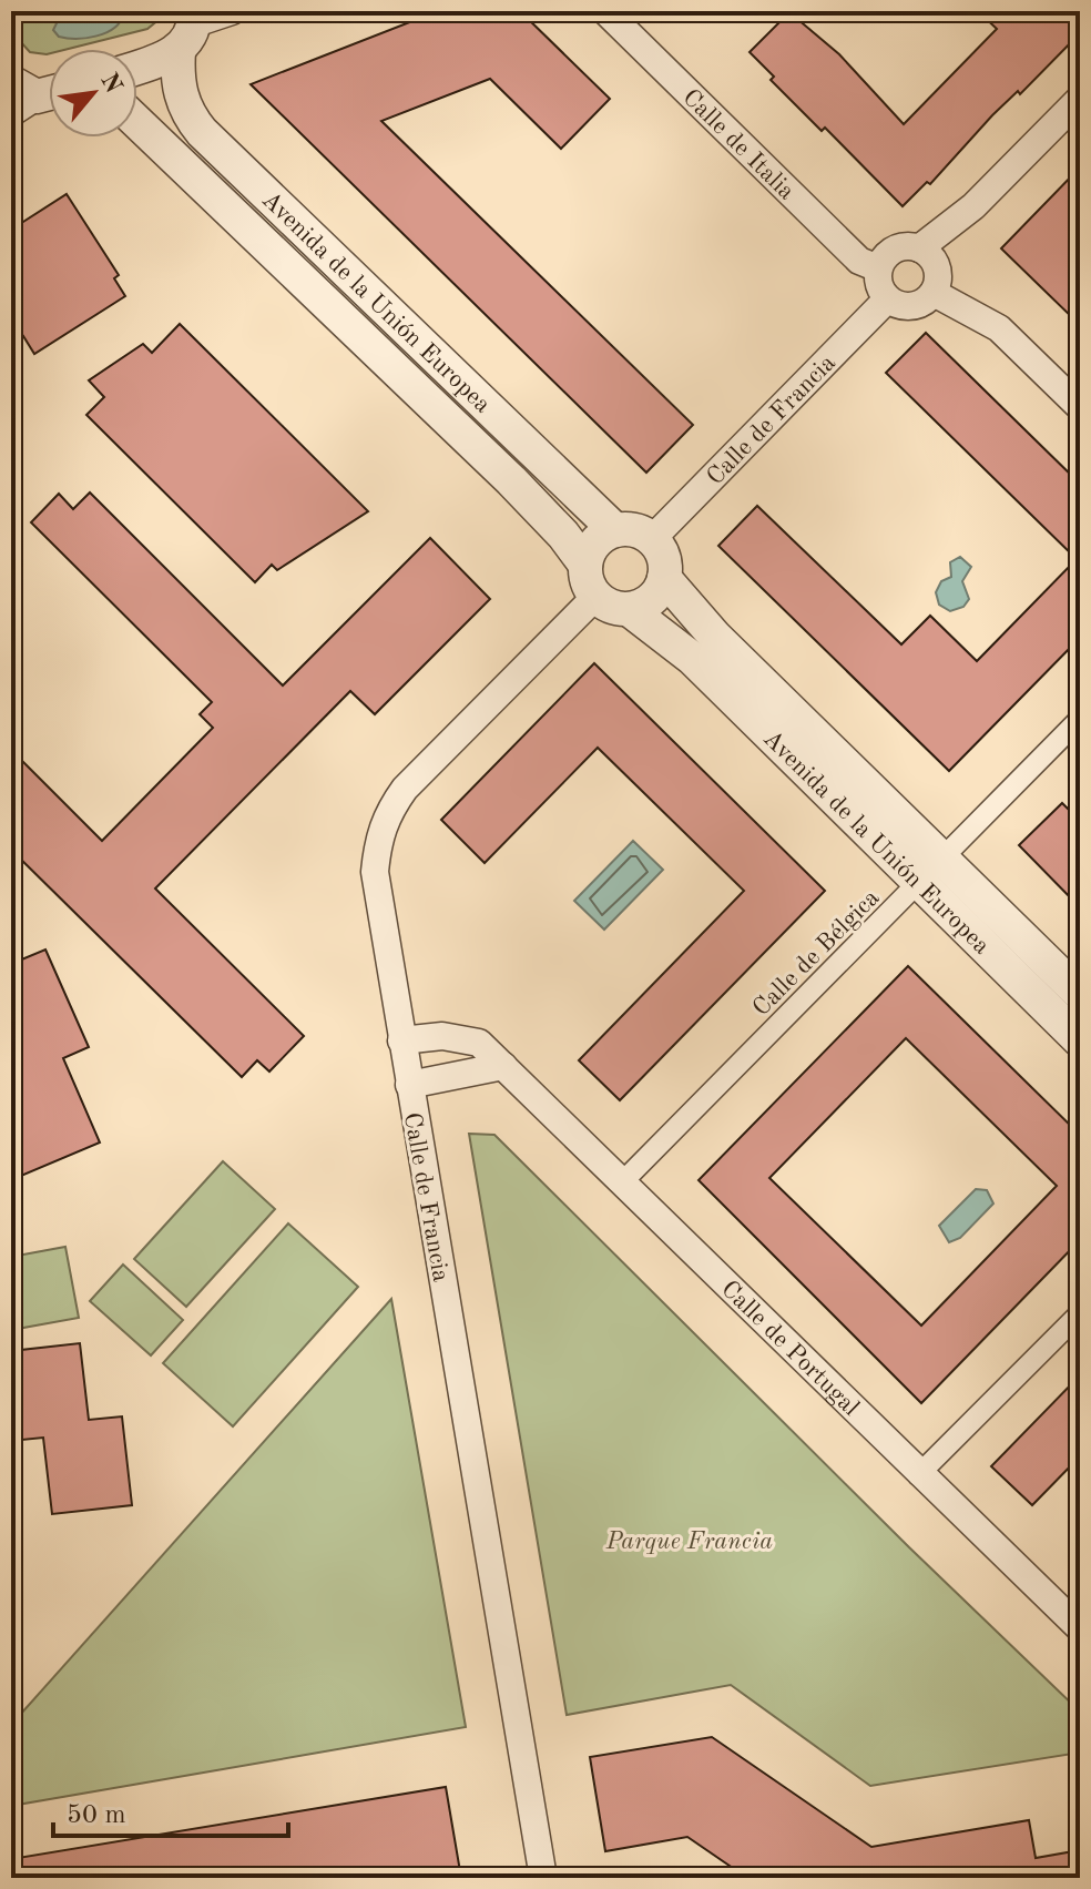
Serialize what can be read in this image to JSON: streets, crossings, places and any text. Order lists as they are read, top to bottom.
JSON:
{
  "streets": {
    "street": [
      "Calle de Italia",
      "Avenida de la Unión Europea",
      "Calle de Francia",
      "Calle de Bélgica",
      "Calle de Portugal"
    ]
  },
  "crossings": [
    ["Calle de Italia", "Calle de Francia"],
    ["Avenida de la Unión Europea", "Calle de Francia"],
    ["Avenida de la Unión Europea", "Calle de Bélgica"],
    ["Calle de Francia", "Calle de Portugal"],
    ["Calle de Bélgica", "Calle de Portugal"]
  ],
  "parks": ["Parque Francia"],
  "scale_bar": "50 m",
  "north": "top right"
}
